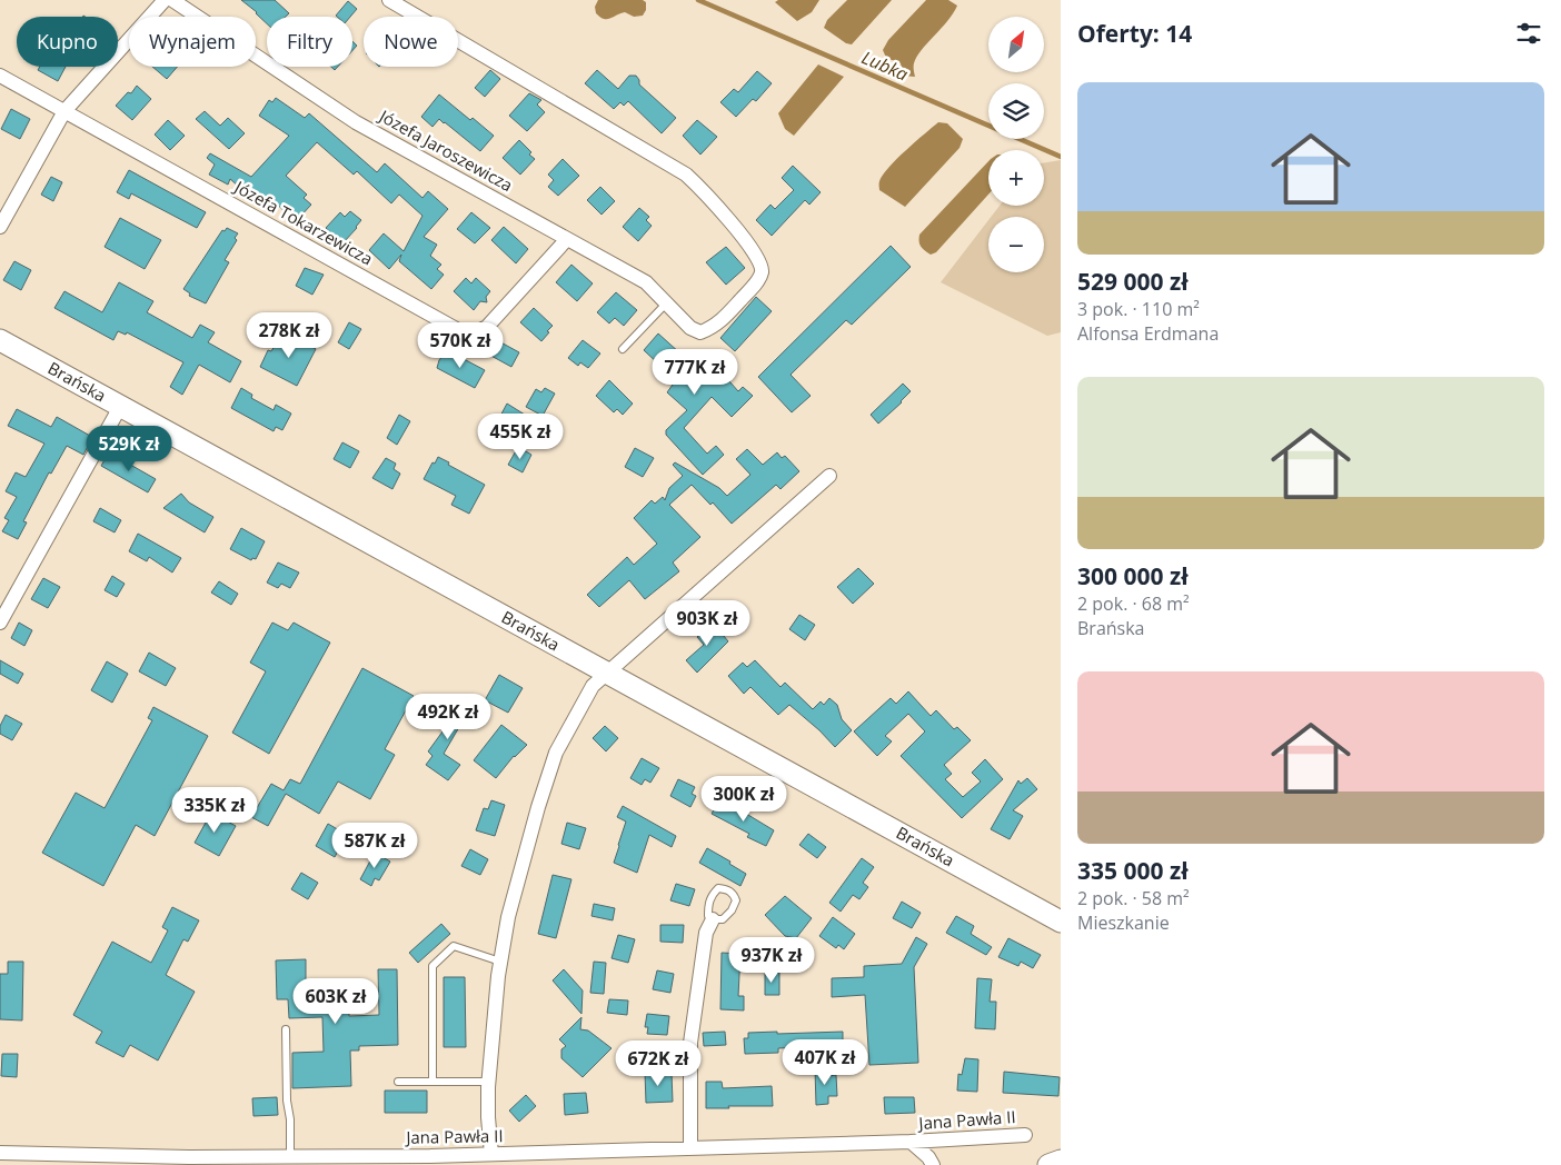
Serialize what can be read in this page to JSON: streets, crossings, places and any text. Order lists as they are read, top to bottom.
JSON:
{
  "streets": {
    "street": [
      "Józefa Jaroszewicza",
      "Józefa Tokarzewicza",
      "Brańska",
      "Jana Pawła II"
    ]
  },
  "crossings": [
    ["Józefa Jaroszewicza", "Józefa Tokarzewicza"]
  ],
  "water": ["Lubka"],
  "north": "top right",
  "page": {
    "heading": "Oferty: 14",
    "map_buttons": ["+", "−"],
    "chip": [
      "Kupno",
      "Wynajem",
      "Filtry",
      "Nowe"
    ],
    "list": [
      {
        "name": "529 000 zł",
        "note": "3 pok. · 110 m² · Alfonsa Erdmana"
      },
      {
        "name": "300 000 zł",
        "note": "2 pok. · 68 m² · Brańska"
      },
      {
        "name": "335 000 zł",
        "note": "2 pok. · 58 m² · Mieszkanie"
      }
    ],
    "price": [
      "278K zł",
      "570K zł",
      "777K zł",
      "455K zł",
      "529K zł",
      "903K zł",
      "492K zł",
      "300K zł",
      "335K zł",
      "587K zł",
      "937K zł",
      "603K zł",
      "407K zł",
      "672K zł"
    ]
  }
}
